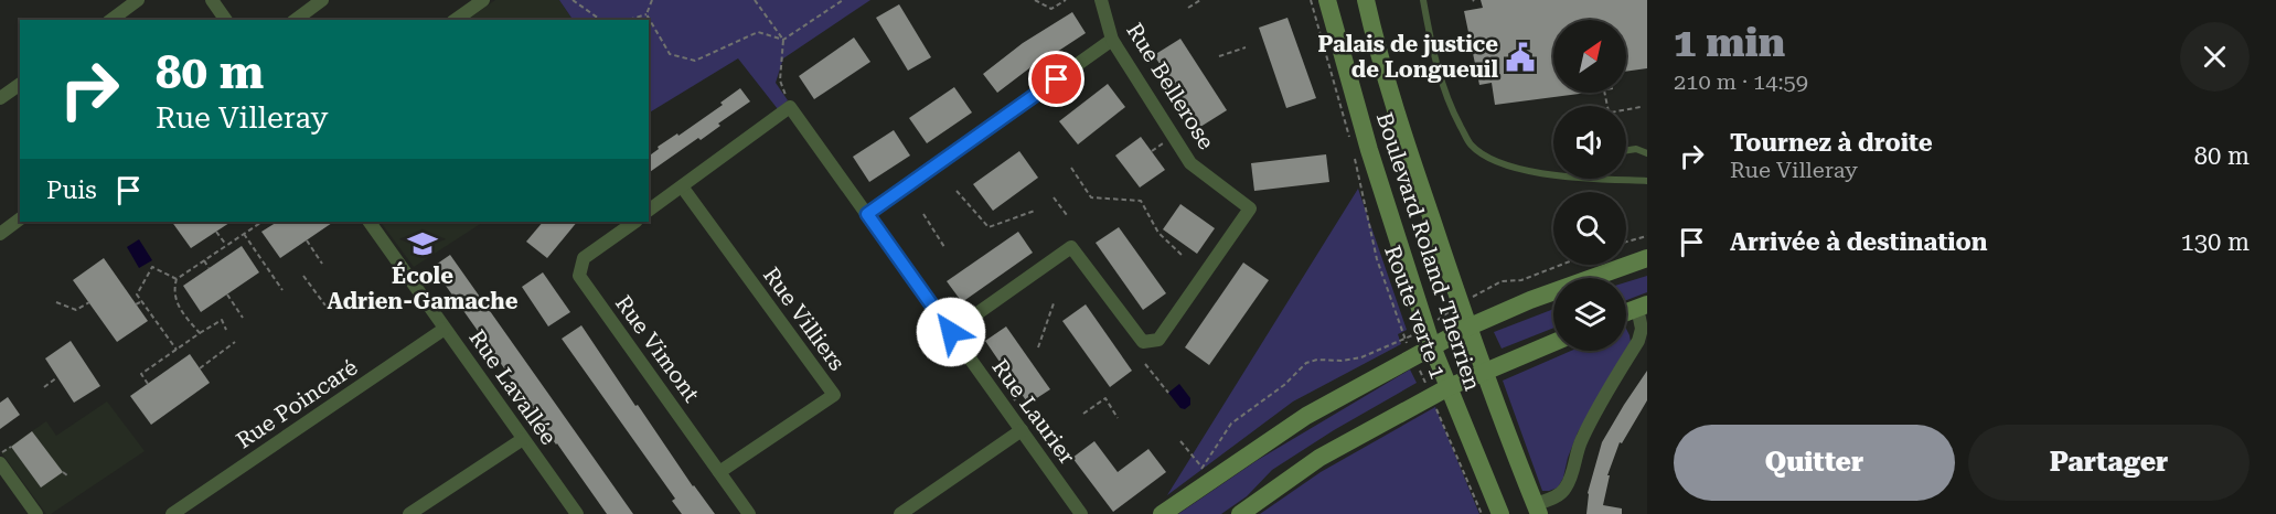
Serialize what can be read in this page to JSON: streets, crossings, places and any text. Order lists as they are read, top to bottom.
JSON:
{
  "streets": {
    "main road": ["Boulevard Roland-Therrien"],
    "street": [
      "Rue Bellerose",
      "Rue Villiers",
      "Rue Vimont",
      "Rue Lavallée",
      "Rue Poincaré",
      "Rue Laurier"
    ],
    "path": ["Route verte 1"]
  },
  "crossings": [
    ["Rue Bellerose", "Rue Laurier"],
    ["Rue Villiers", "Rue Vimont"],
    ["Rue Lavallée", "Rue Poincaré"]
  ],
  "places": {
    "public building": ["Palais de justice de Longueuil"],
    "school or university": ["École Adrien-Gamache"]
  },
  "north": "top right",
  "page": {
    "heading": ["1 min", "210 m · 14:59"],
    "turn": ["80 m", "Rue Villeray"],
    "list": [
      {
        "name": "Tournez à droite",
        "note": "Rue Villeray",
        "value": "80 m"
      },
      {
        "name": "Arrivée à destination",
        "value": "130 m"
      }
    ],
    "then": "Puis",
    "buttons": ["Quitter", "Partager"]
  }
}
